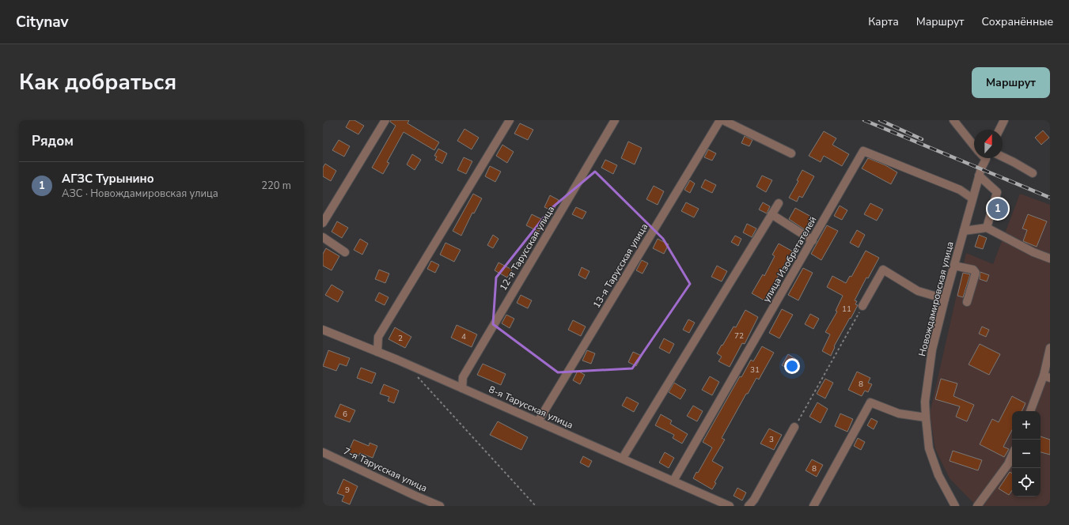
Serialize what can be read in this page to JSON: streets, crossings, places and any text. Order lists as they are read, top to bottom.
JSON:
{
  "streets": {
    "street": [
      "12-я Тарусская улица",
      "улица Изобретателей",
      "13-я Тарусская улица",
      "Новождамировская улица",
      "8-я Тарусская улица",
      "7-я Тарусская улица"
    ]
  },
  "crossings": [
    ["12-я Тарусская улица", "8-я Тарусская улица"],
    ["улица Изобретателей", "Новождамировская улица"],
    ["улица Изобретателей", "8-я Тарусская улица"],
    ["13-я Тарусская улица", "8-я Тарусская улица"]
  ],
  "house_numbers": [
    "11",
    "72",
    "4",
    "2",
    "31",
    "8",
    "6",
    "3",
    "8",
    "9"
  ],
  "north": "top",
  "page": {
    "header": "Citynav",
    "nav": ["Карта", "Маршрут", "Сохранённые"],
    "title": "Как добраться",
    "buttons": "Маршрут",
    "heading": "Рядом",
    "list": [
      {
        "mark": "1",
        "name": "АГЗС Турынино",
        "note": "АЗС · Новождамировская улица",
        "value": "220 m"
      }
    ],
    "pins": "1",
    "map_buttons": ["+", "−"]
  }
}
